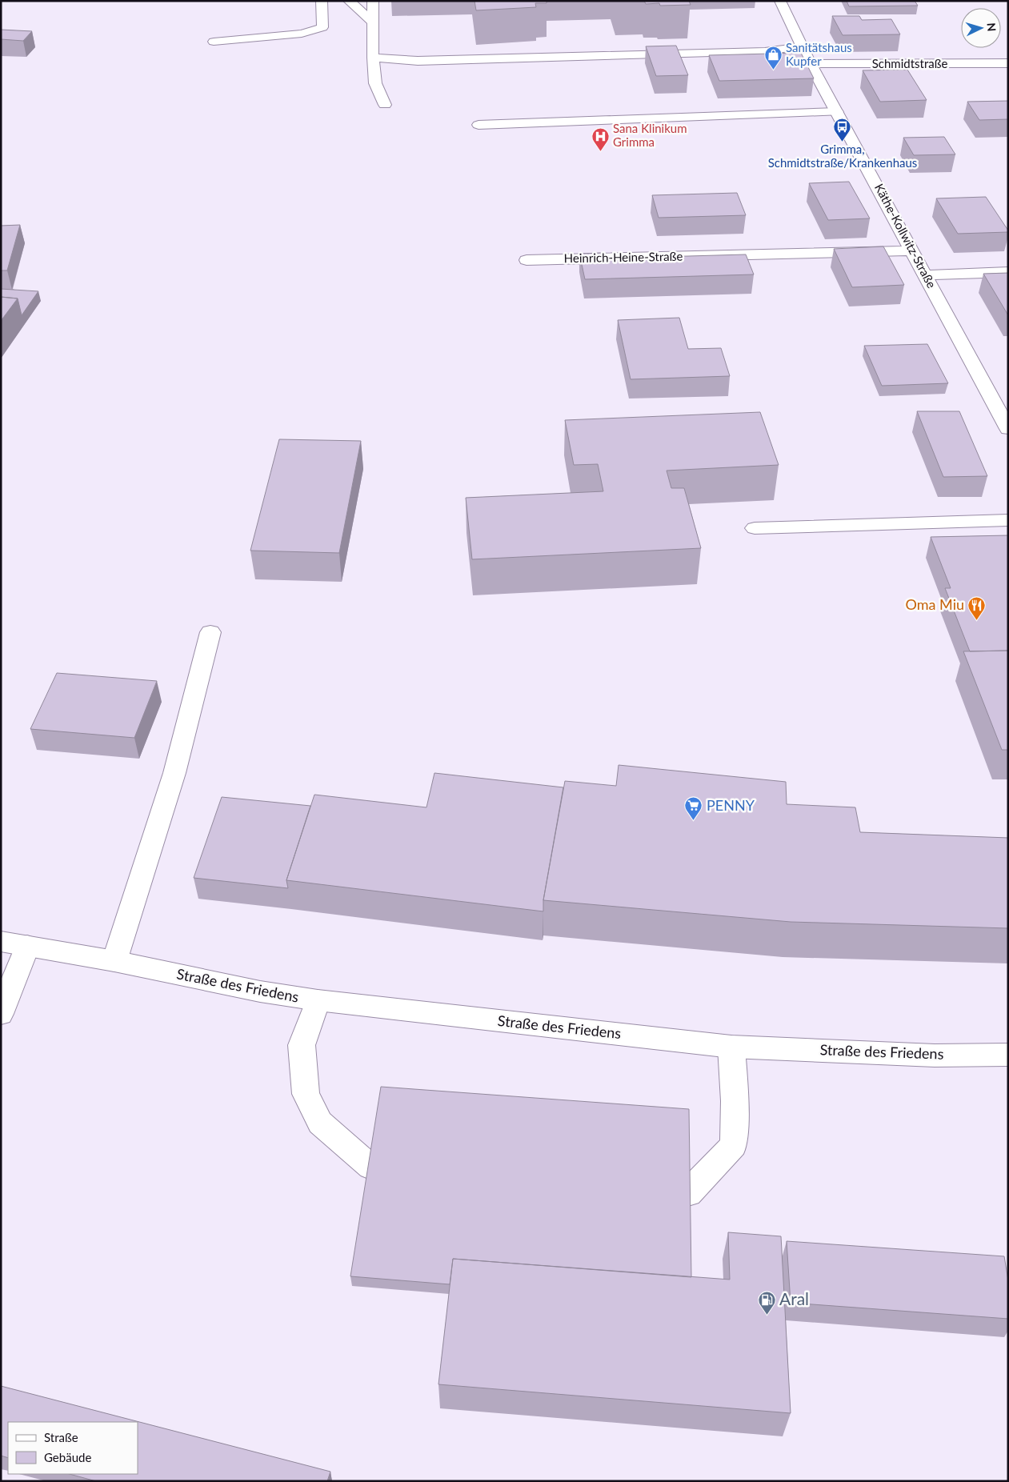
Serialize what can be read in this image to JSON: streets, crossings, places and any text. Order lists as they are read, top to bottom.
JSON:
{
  "streets": {
    "street": [
      "Schmidtstraße",
      "Käthe-Kollwitz-Straße",
      "Heinrich-Heine-Straße",
      "Straße des Friedens"
    ]
  },
  "crossings": [
    ["Schmidtstraße", "Käthe-Kollwitz-Straße"],
    ["Käthe-Kollwitz-Straße", "Heinrich-Heine-Straße"]
  ],
  "places": {
    "shop": ["Sanitätshaus Kupfer"],
    "bus stop": ["Grimma, Schmidtstraße/Krankenhaus"],
    "hospital": ["Sana Klinikum Grimma"],
    "restaurant": ["Oma Miu"],
    "supermarket": ["PENNY"],
    "fuel station": ["Aral"]
  },
  "legend": ["Straße", "Gebäude"],
  "north": "right"
}
